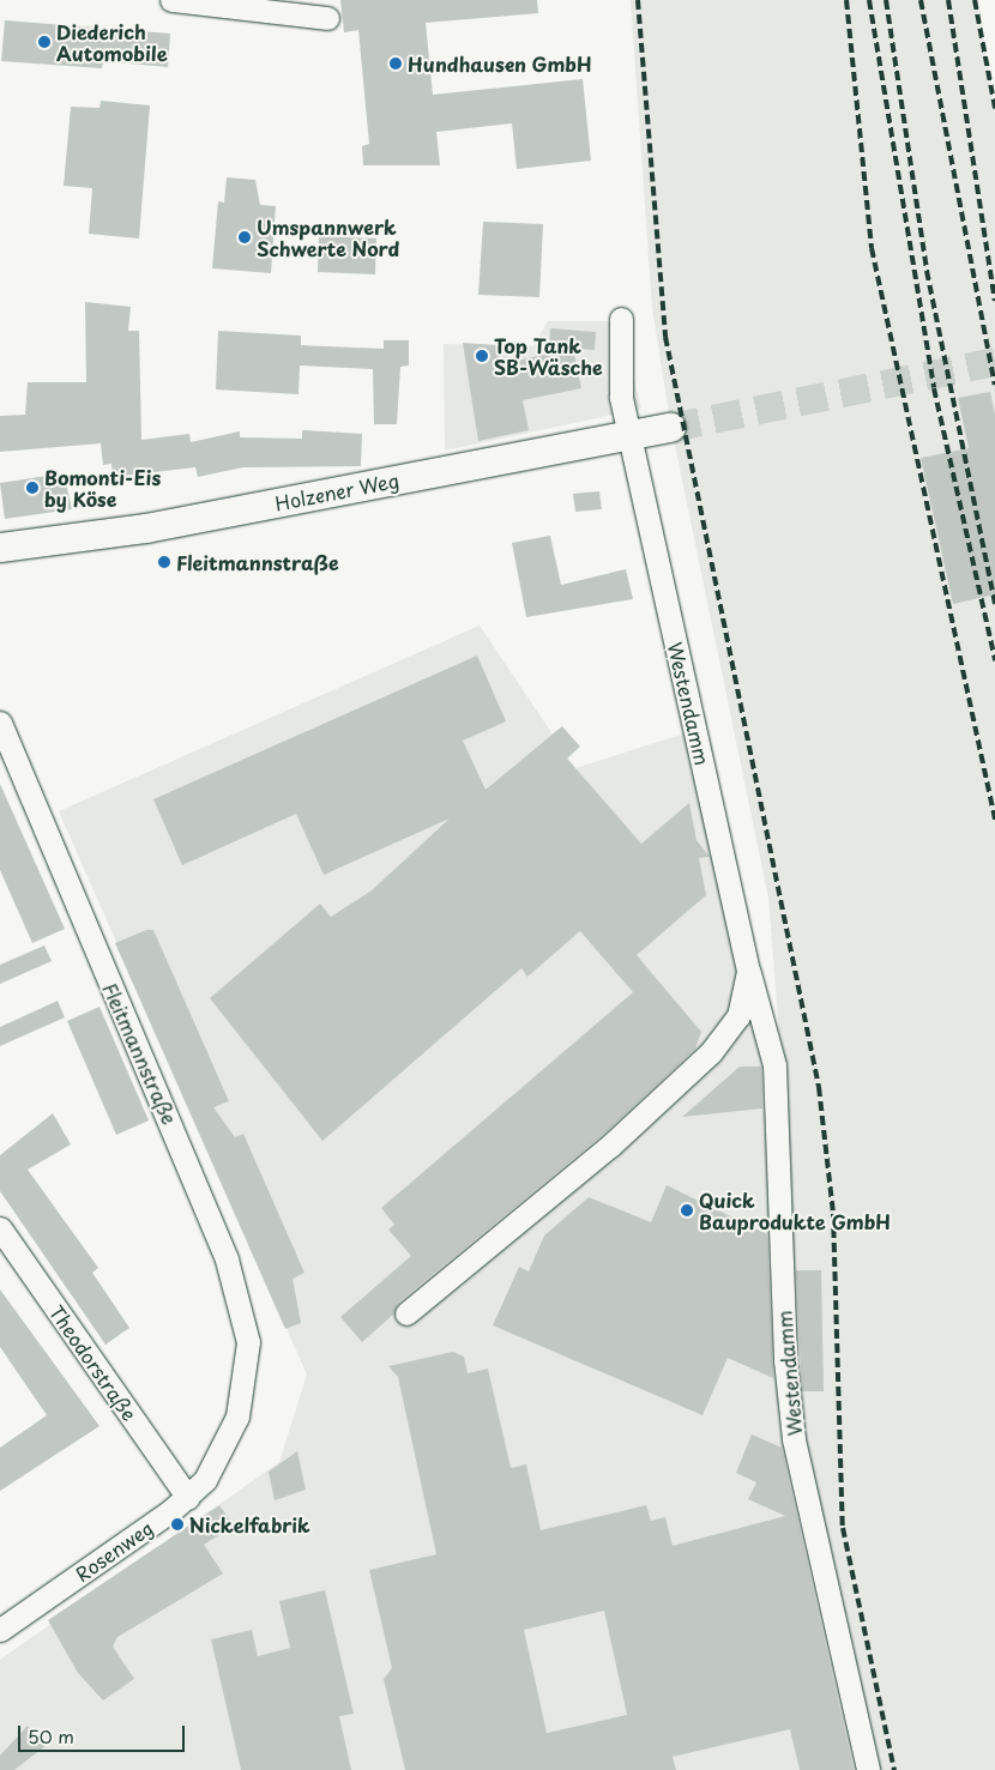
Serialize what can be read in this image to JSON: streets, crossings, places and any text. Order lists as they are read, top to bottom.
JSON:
{
  "streets": {
    "main road": ["Holzener Weg"],
    "street": [
      "Westendamm",
      "Fleitmannstraße",
      "Theodorstraße",
      "Rosenweg"
    ]
  },
  "crossings": [
    ["Holzener Weg", "Westendamm"],
    ["Fleitmannstraße", "Rosenweg"],
    ["Theodorstraße", "Rosenweg"]
  ],
  "places": [
    "Diederich Automobile",
    "Hundhausen GmbH",
    "Umspannwerk Schwerte Nord",
    "Top Tank SB-Wäsche",
    "Bomonti-Eis by Köse",
    "Fleitmannstraße",
    "Quick Bauprodukte GmbH",
    "Nickelfabrik"
  ],
  "scale_bar": "50 m"
}
